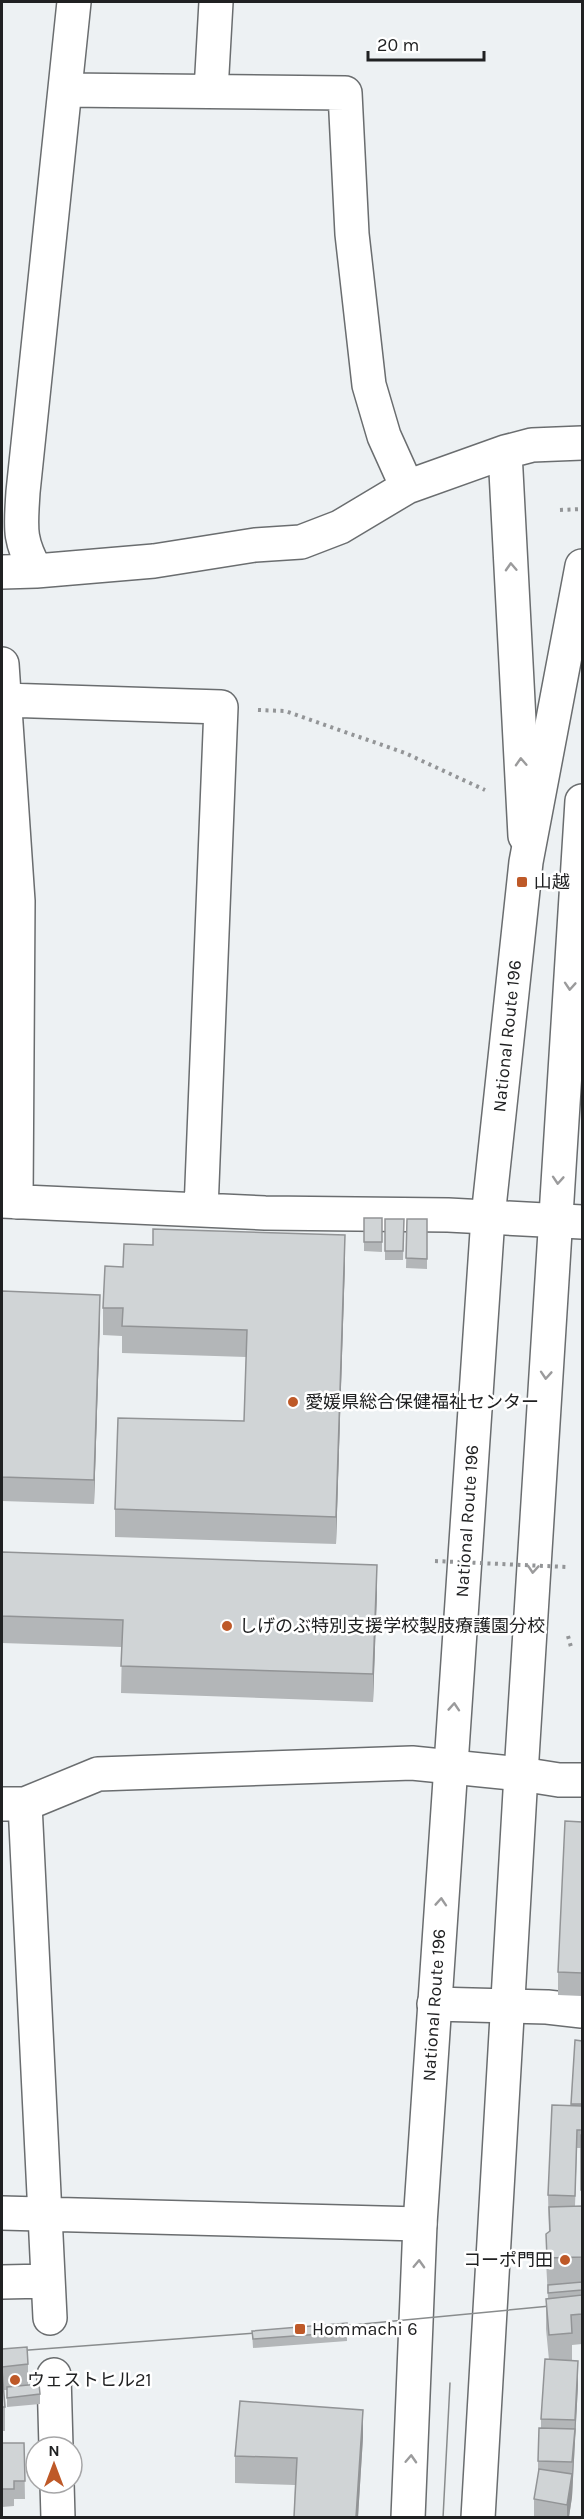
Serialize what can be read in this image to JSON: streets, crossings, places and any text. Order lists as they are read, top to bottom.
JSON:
{
  "streets": {
    "main road": ["National Route 196"]
  },
  "places": {
    "transit": ["山越", "Hommachi 6"],
    "other": [
      "愛媛県総合保健福祉センター",
      "しげのぶ特別支援学校製肢療護園分校",
      "コーポ門田",
      "ウェストヒル21"
    ]
  },
  "scale_bar": "20 m",
  "north": "top"
}
